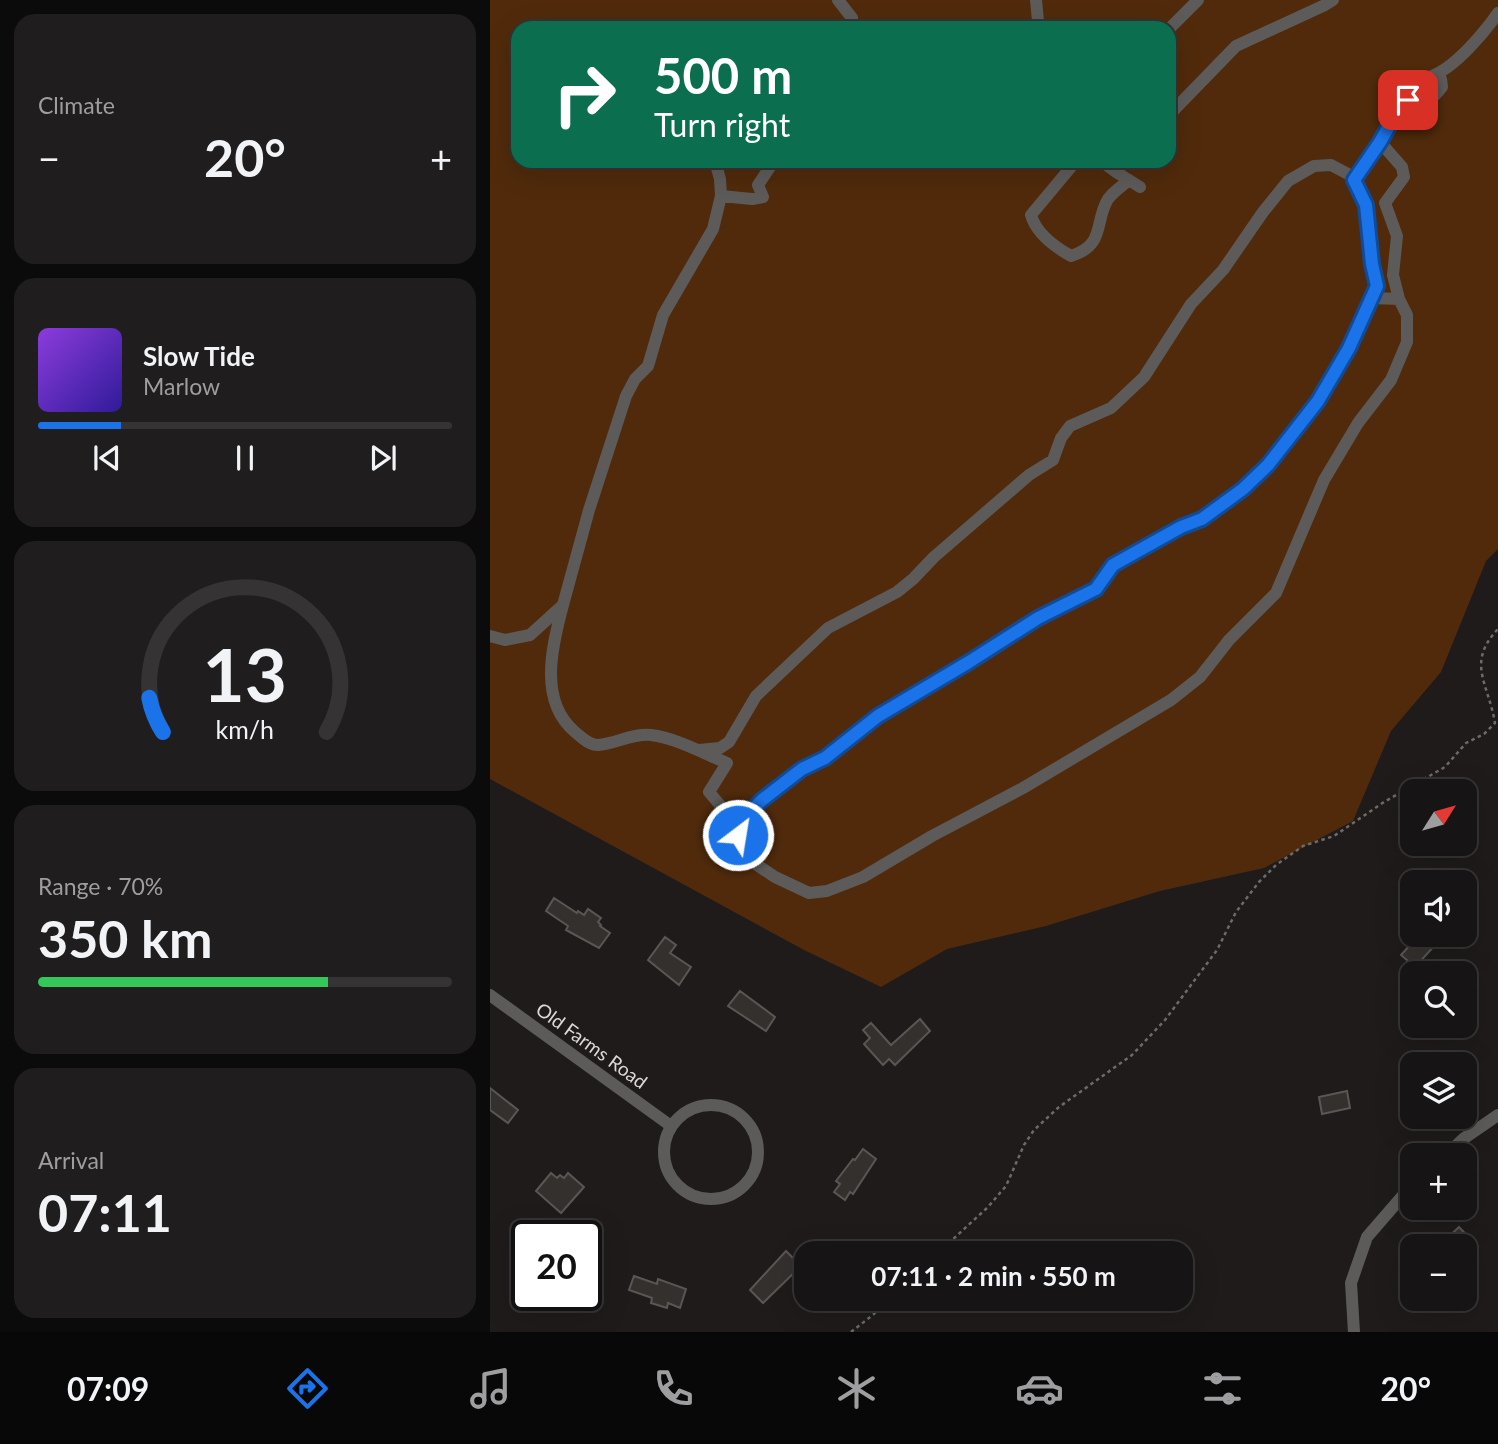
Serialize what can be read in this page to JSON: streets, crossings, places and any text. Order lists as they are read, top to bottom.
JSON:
{
  "streets": {
    "street": ["Old Farms Road"]
  },
  "north": "top right",
  "page": {
    "tile": [
      "Climate",
      ["Range · 70%", "350 km"],
      ["Arrival", "07:11"]
    ],
    "turn": ["500 m", "Turn right"],
    "heat": ["−", "20°", "+"],
    "song": ["Slow Tide", "Marlow"],
    "map_buttons": ["+", "−"],
    "limit": "20",
    "trip": "07:11 · 2 min · 550 m",
    "tabs": ["07:09", "20°"],
    "gauge": ["13", "km/h"]
  }
}
